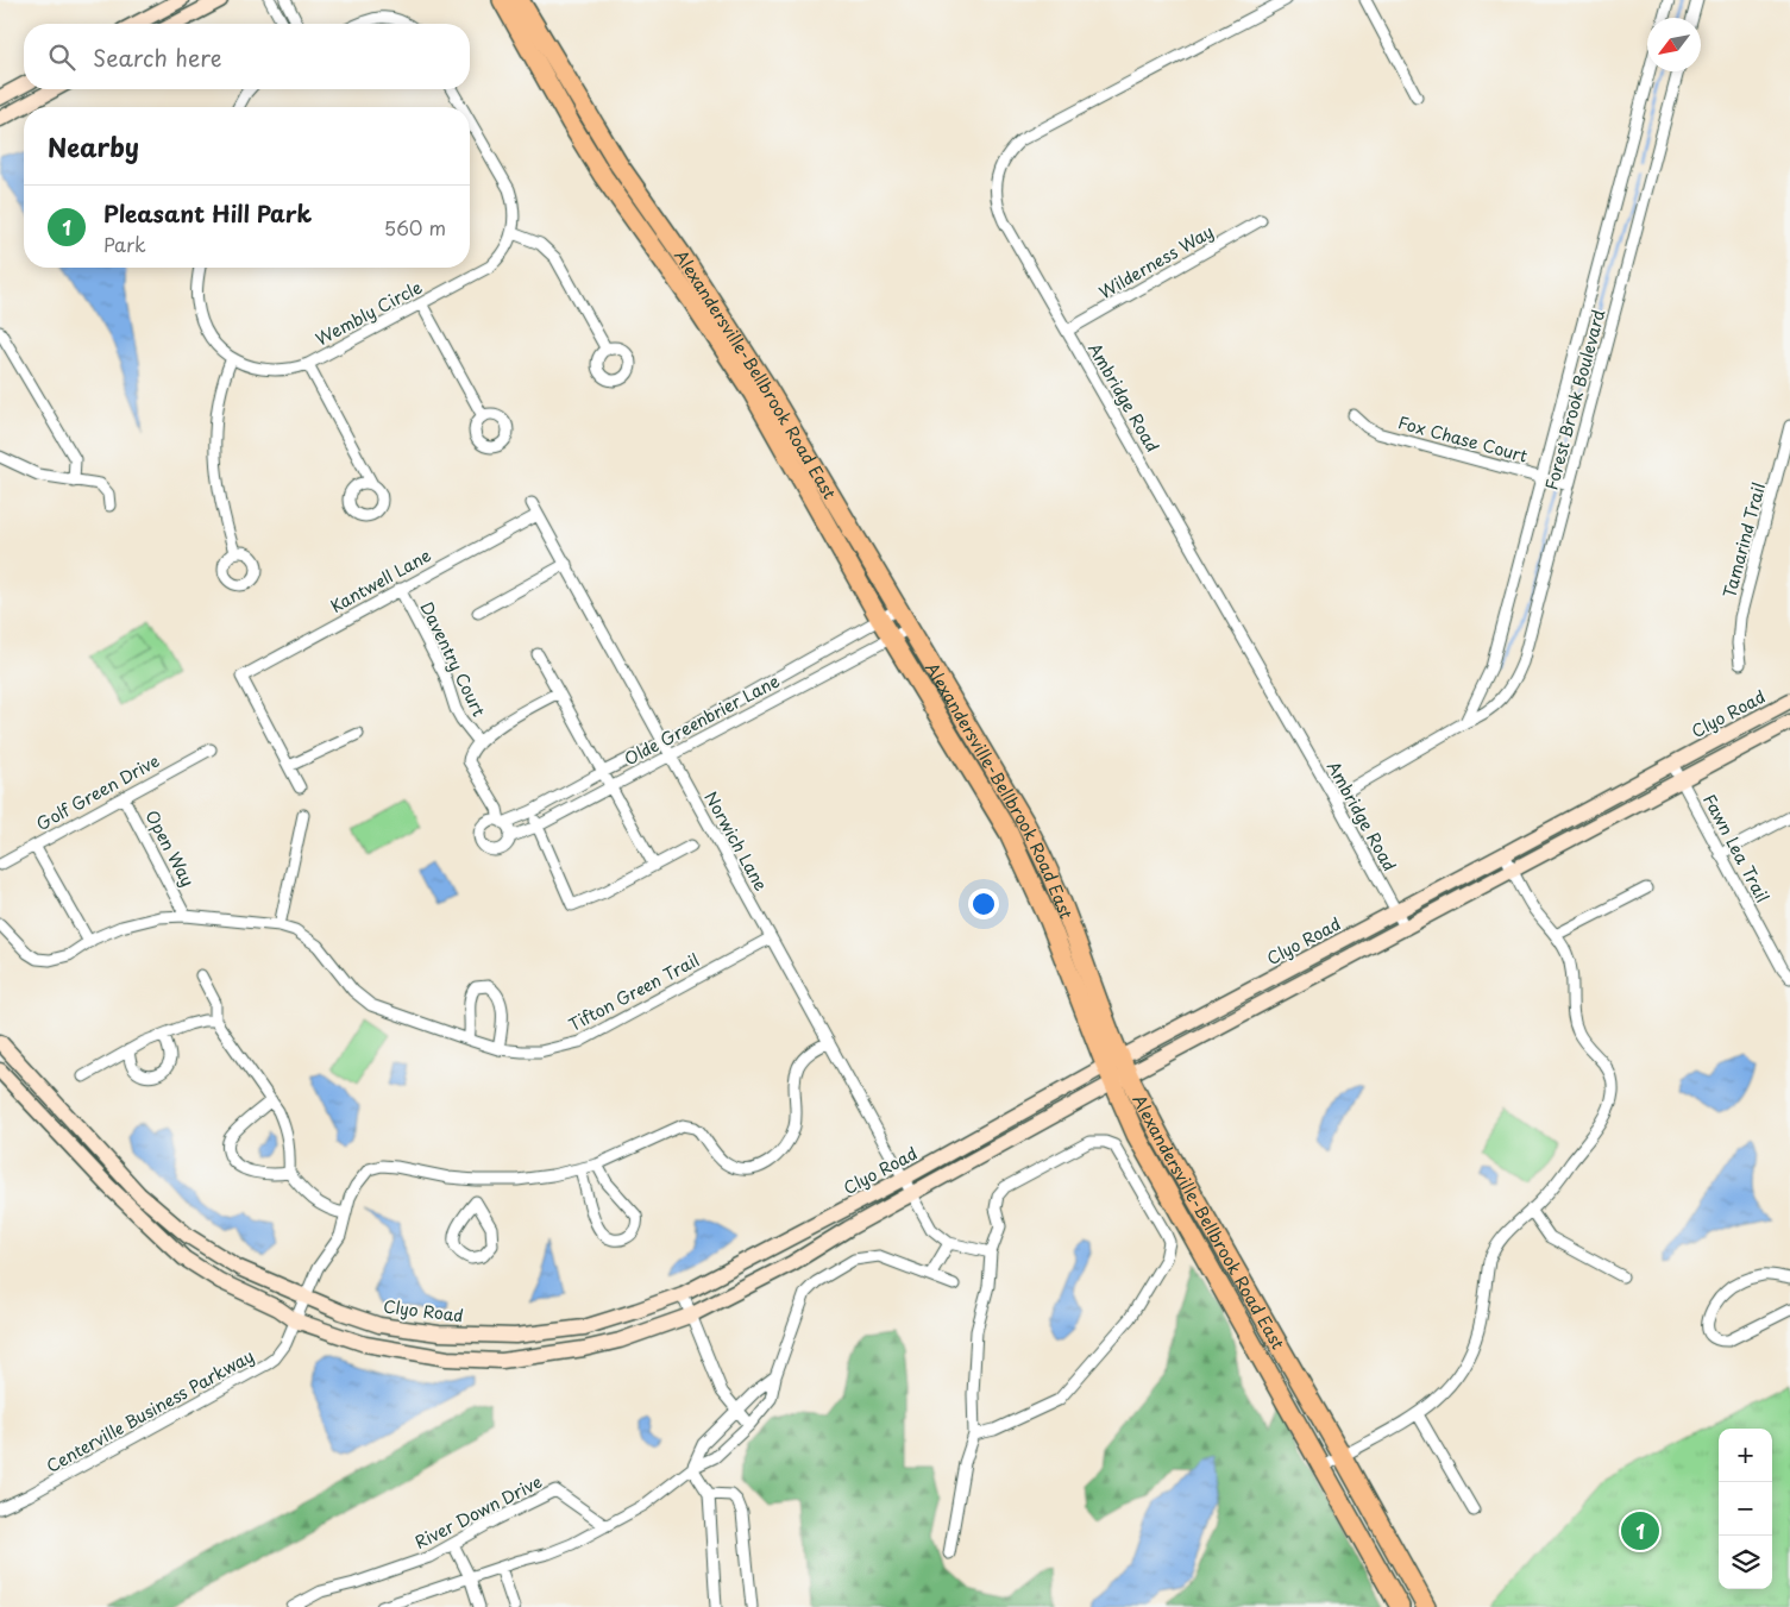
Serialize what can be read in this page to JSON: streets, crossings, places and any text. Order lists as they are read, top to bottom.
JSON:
{
  "streets": {
    "main road": ["Alexandersville-Bellbrook Road East"],
    "street": [
      "Wilderness Way",
      "Wembly Circle",
      "Ambridge Road",
      "Forest Brook Boulevard",
      "Fox Chase Court",
      "Tamarind Trail",
      "Kantwell Lane",
      "Daventry Court",
      "Clyo Road",
      "Olde Greenbrier Lane",
      "Golf Green Drive",
      "Norwich Lane",
      "Open Way",
      "Fawn Lea Trail",
      "Tifton Green Trail",
      "Centerville Business Parkway",
      "River Down Drive"
    ]
  },
  "crossings": [
    ["Wilderness Way", "Ambridge Road"],
    ["Alexandersville-Bellbrook Road East", "Clyo Road"],
    ["Alexandersville-Bellbrook Road East", "Olde Greenbrier Lane"],
    ["Ambridge Road", "Forest Brook Boulevard"],
    ["Ambridge Road", "Clyo Road"],
    ["Forest Brook Boulevard", "Fox Chase Court"],
    ["Kantwell Lane", "Daventry Court"],
    ["Kantwell Lane", "Norwich Lane"],
    ["Clyo Road", "Norwich Lane"],
    ["Clyo Road", "Fawn Lea Trail"],
    ["Clyo Road", "Centerville Business Parkway"],
    ["Olde Greenbrier Lane", "Norwich Lane"],
    ["Golf Green Drive", "Open Way"],
    ["Norwich Lane", "Tifton Green Trail"],
    ["Open Way", "Tifton Green Trail"]
  ],
  "north": "bottom left",
  "page": {
    "search": "Search here",
    "heading": "Nearby",
    "list": [
      {
        "mark": "1",
        "name": "Pleasant Hill Park",
        "note": "Park",
        "value": "560 m"
      }
    ],
    "map_buttons": ["+", "−"],
    "pins": "1"
  }
}
